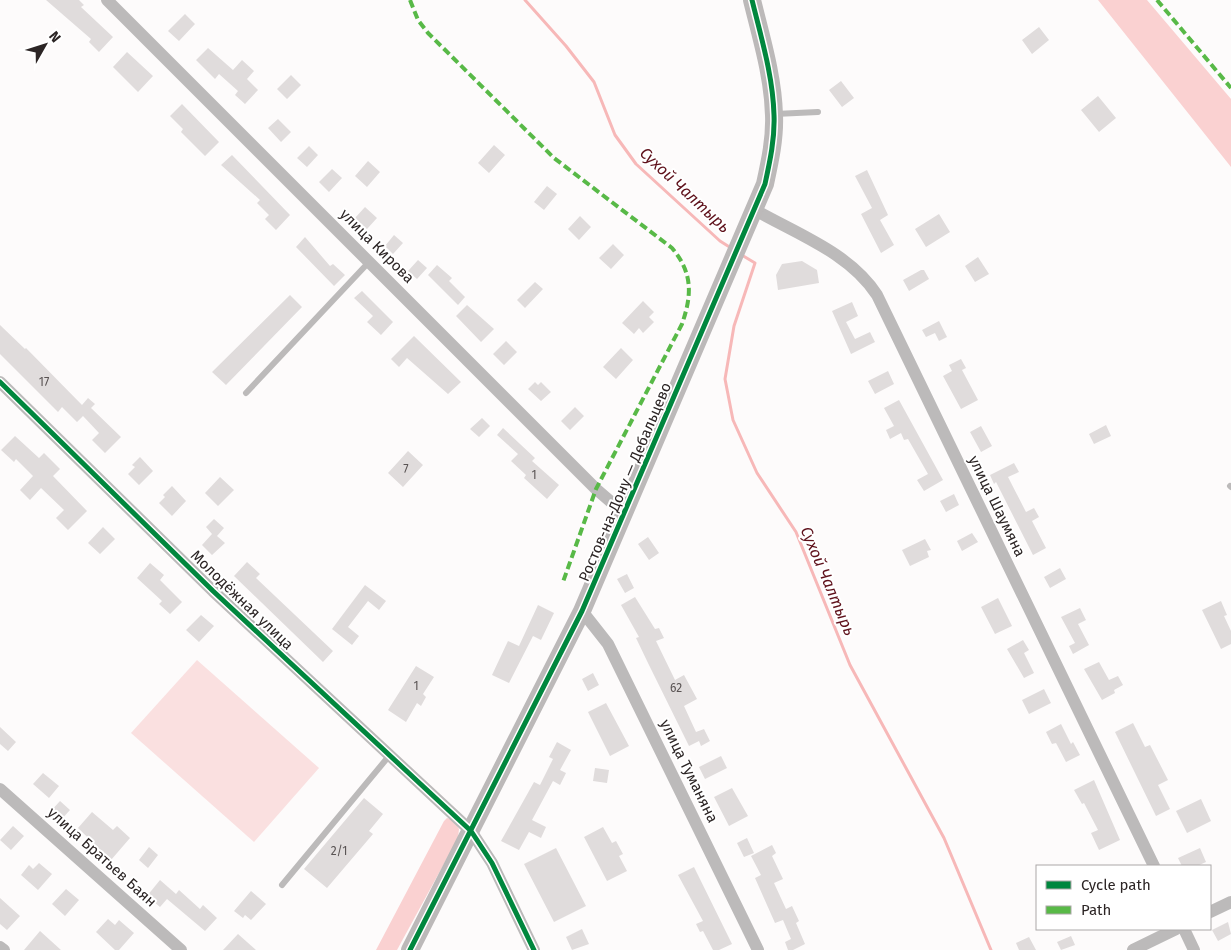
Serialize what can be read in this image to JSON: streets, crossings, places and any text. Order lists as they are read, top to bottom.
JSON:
{
  "streets": {
    "street": [
      "улица Кирова",
      "Ростов-на-Дону — Дебальцево",
      "улица Шаумяна",
      "Молодёжная улица",
      "улица Туманяна",
      "улица Братьев Баян"
    ]
  },
  "crossings": [
    ["улица Кирова", "Ростов-на-Дону — Дебальцево"],
    ["Ростов-на-Дону — Дебальцево", "улица Шаумяна"],
    ["Ростов-на-Дону — Дебальцево", "Молодёжная улица"],
    ["Ростов-на-Дону — Дебальцево", "улица Туманяна"]
  ],
  "water": ["Сухой Чалтырь"],
  "house_numbers": [
    "17",
    "7",
    "1",
    "1",
    "62",
    "2/1"
  ],
  "legend": ["Cycle path", "Path"],
  "north": "top right"
}
